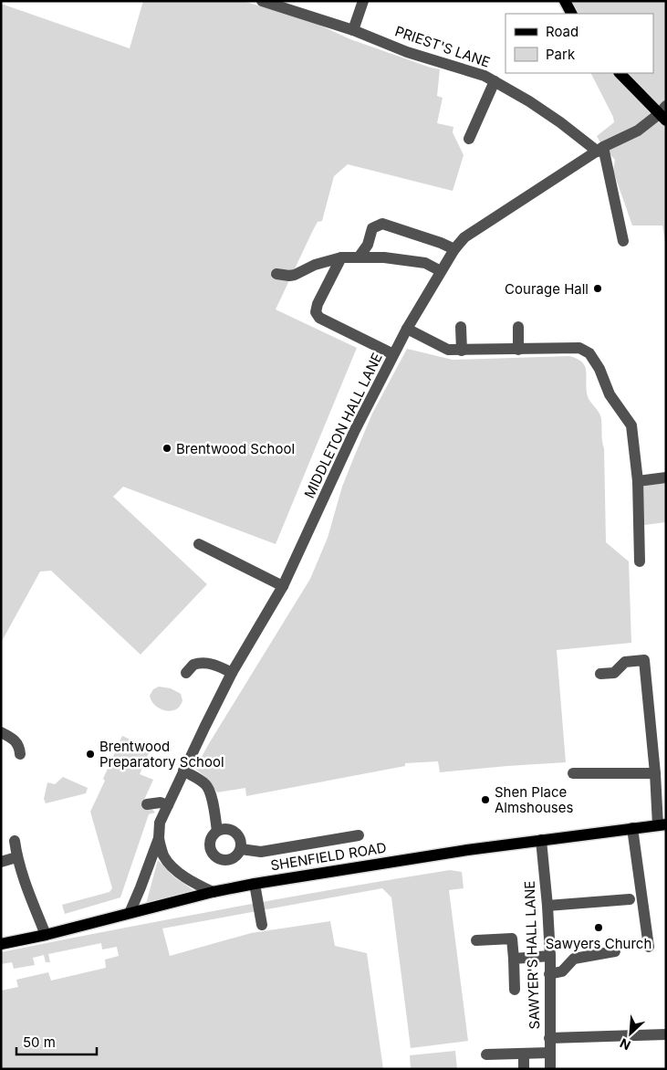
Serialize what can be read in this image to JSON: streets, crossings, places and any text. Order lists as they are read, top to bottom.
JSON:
{
  "streets": {
    "main road": ["SHENFIELD ROAD"],
    "street": ["PRIEST'S LANE", "MIDDLETON HALL LANE", "SAWYER'S HALL LANE"]
  },
  "crossings": [
    ["PRIEST'S LANE", "MIDDLETON HALL LANE"],
    ["MIDDLETON HALL LANE", "SHENFIELD ROAD"],
    ["SHENFIELD ROAD", "SAWYER'S HALL LANE"]
  ],
  "places": [
    "Courage Hall",
    "Brentwood School",
    "Brentwood Preparatory School",
    "Shen Place Almshouses",
    "Sawyers Church"
  ],
  "legend": ["Road", "Park"],
  "scale_bar": "50 m",
  "north": "bottom left"
}
